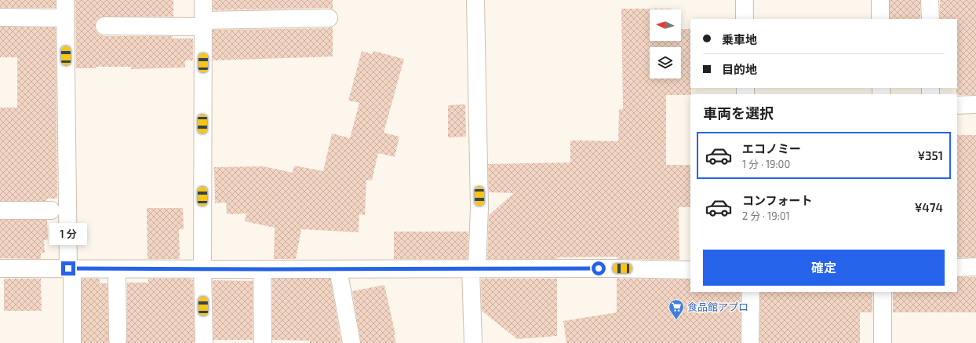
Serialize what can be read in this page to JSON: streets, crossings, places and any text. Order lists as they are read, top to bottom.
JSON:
{
  "places": {
    "supermarket": ["食品館アプロ"]
  },
  "north": "left",
  "page": {
    "banner": ["乗車地", "目的地"],
    "heading": "車両を選択",
    "list": [
      {
        "name": "エコノミー",
        "note": "1 分 · 19:00",
        "value": "¥351"
      },
      {
        "name": "コンフォート",
        "note": "2 分 · 19:01",
        "value": "¥474"
      }
    ],
    "bubble": "1 分",
    "buttons": "確定"
  }
}
